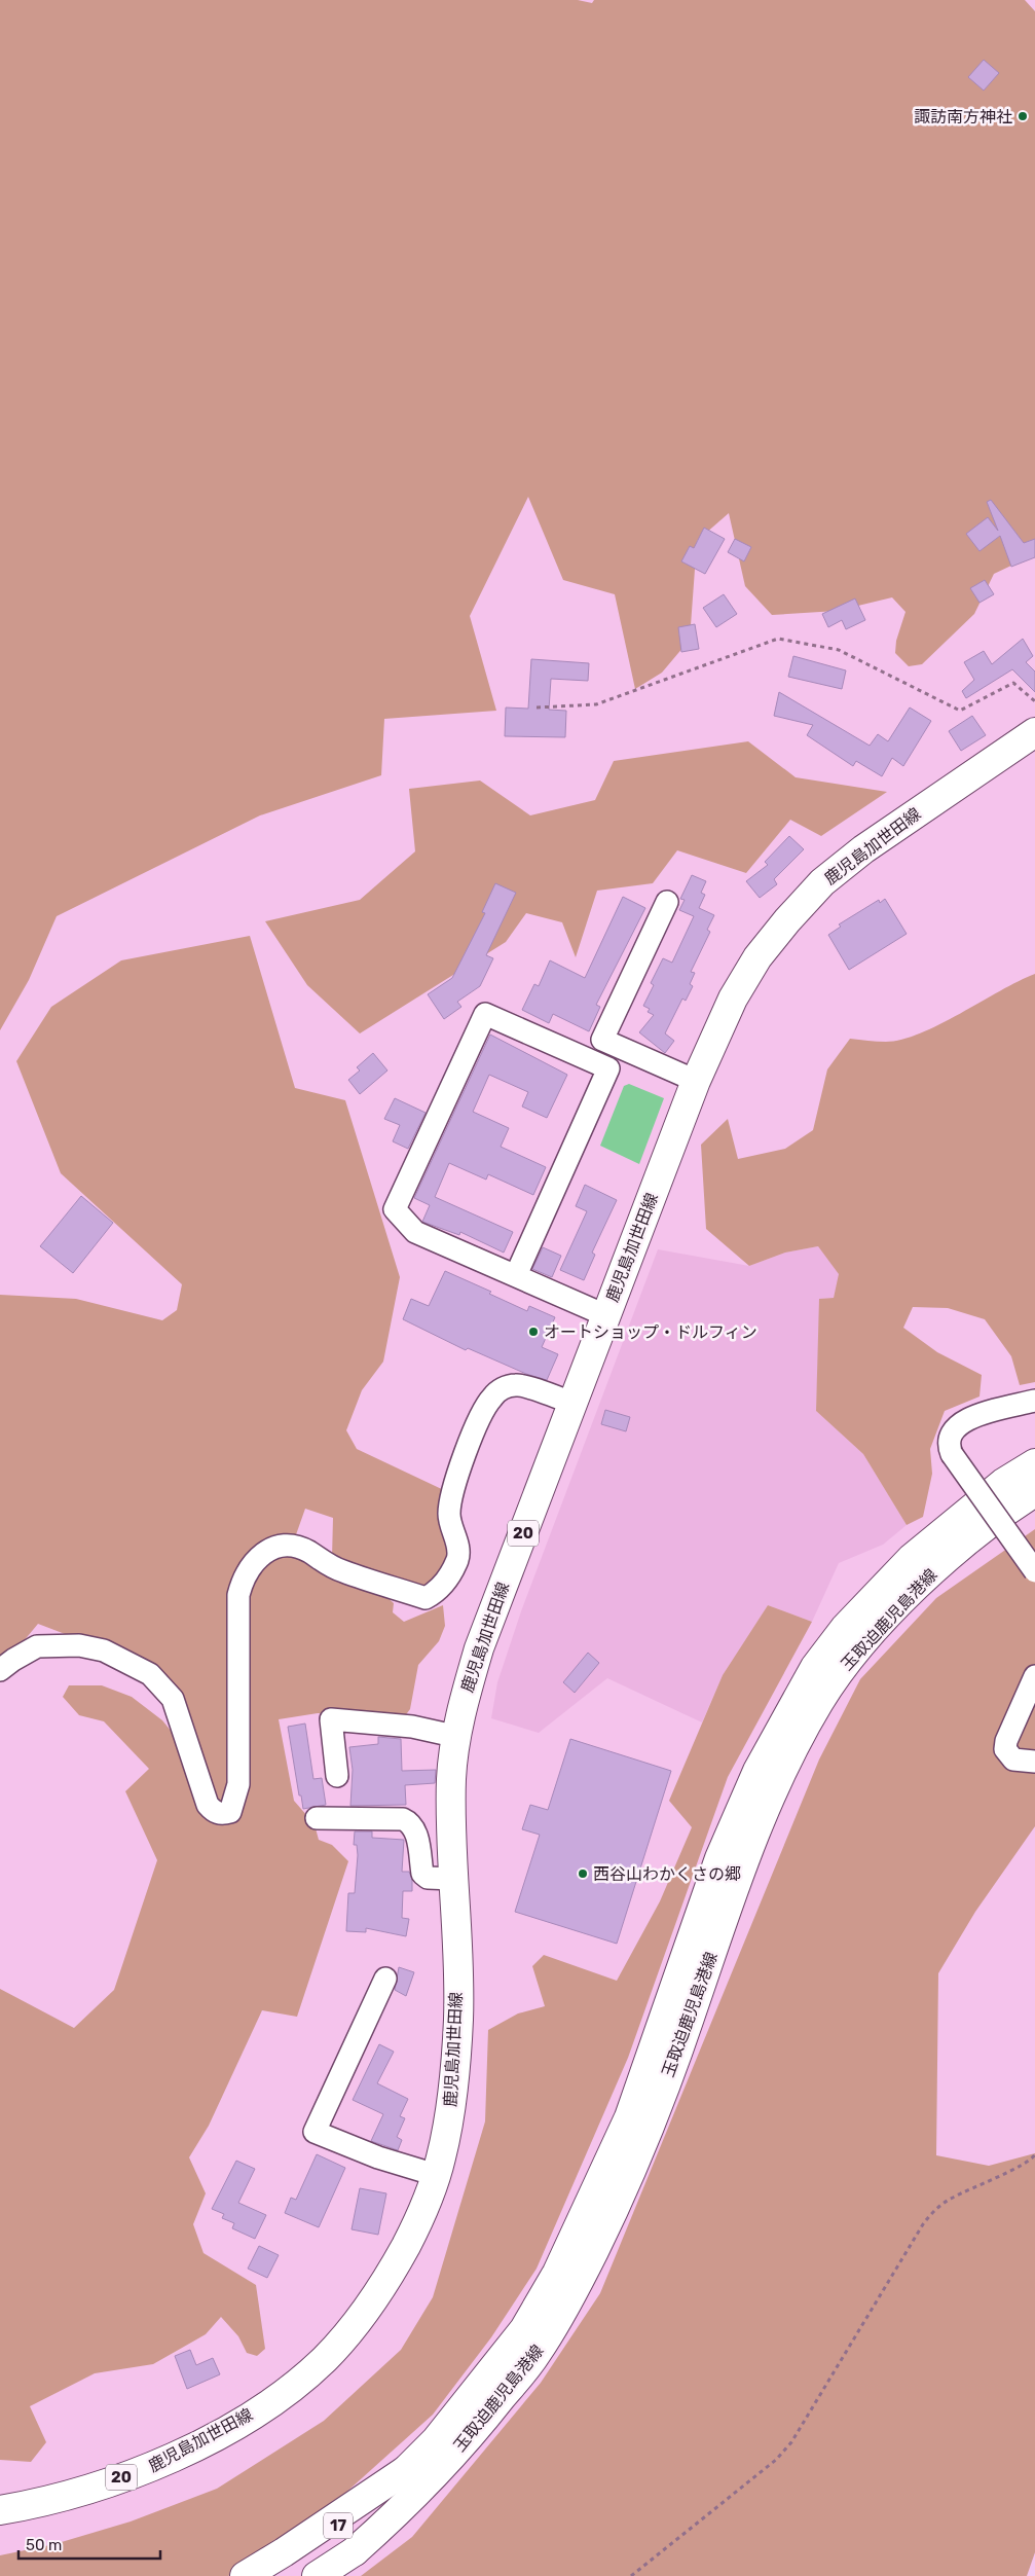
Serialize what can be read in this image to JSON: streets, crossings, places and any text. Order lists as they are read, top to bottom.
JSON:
{
  "streets": {
    "main road": [
      "鹿児島加世田線",
      "20",
      "玉取迫鹿児島港線",
      "17"
    ]
  },
  "crossings": [
    ["玉取迫鹿児島港線", "17"]
  ],
  "places": ["諏訪南方神社", "オートショップ・ドルフィン", "西谷山わかくさの郷"],
  "scale_bar": "50 m"
}
